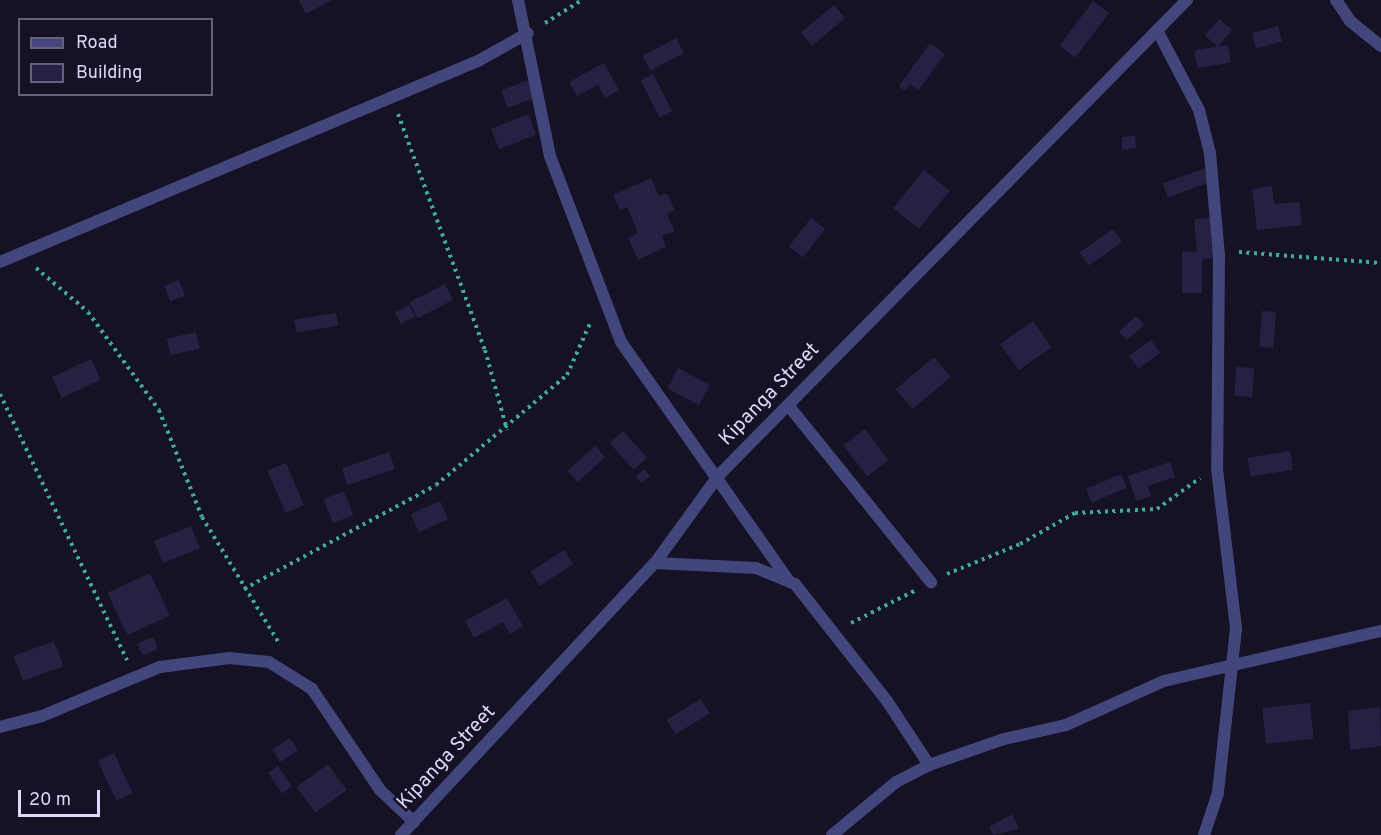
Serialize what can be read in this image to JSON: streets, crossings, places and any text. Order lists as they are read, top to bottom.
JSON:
{
  "streets": {
    "street": ["Kipanga Street"]
  },
  "legend": ["Road", "Building"],
  "scale_bar": "20 m"
}
